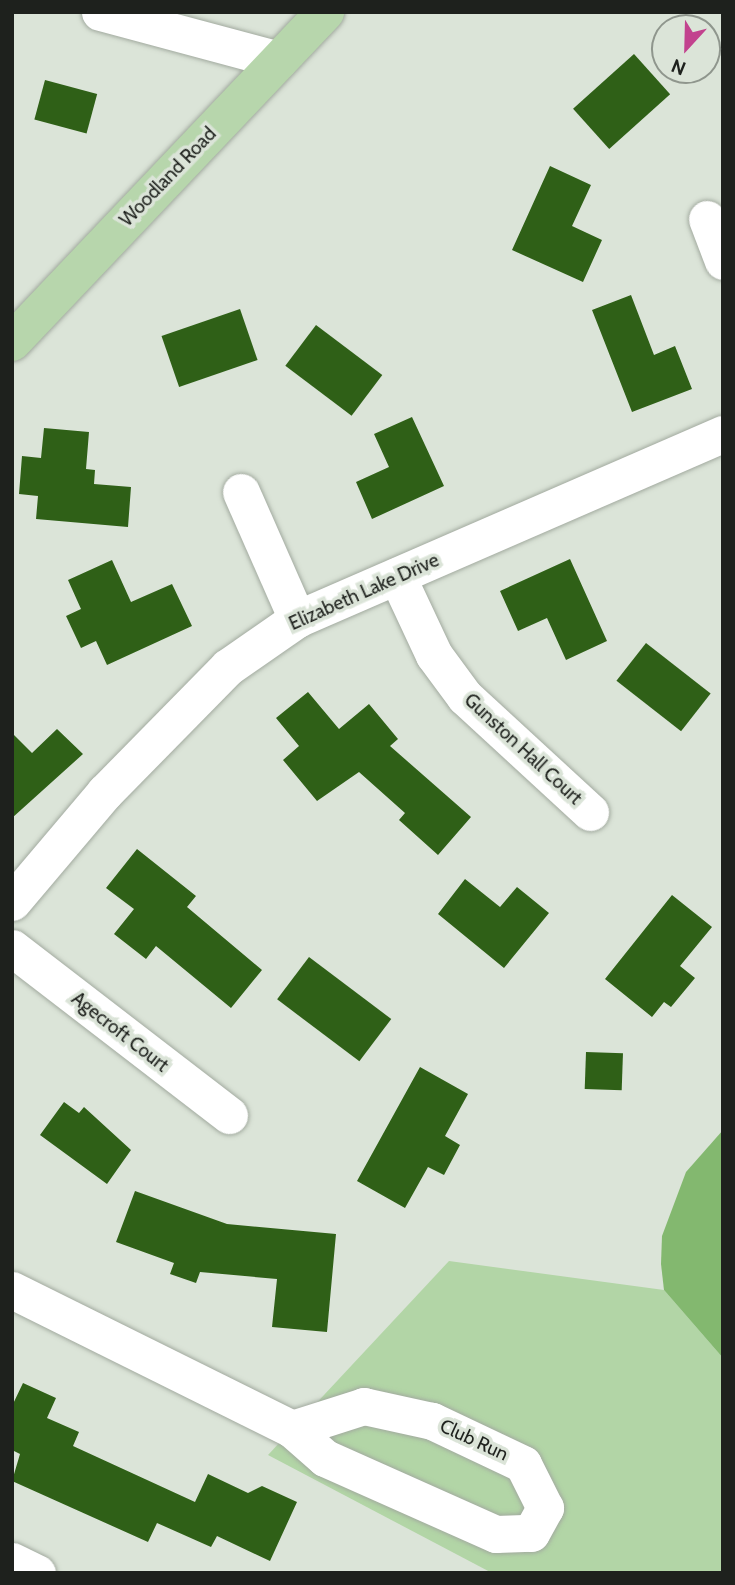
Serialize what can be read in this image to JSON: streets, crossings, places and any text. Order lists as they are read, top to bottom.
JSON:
{
  "streets": {
    "main road": ["Woodland Road"],
    "street": [
      "Elizabeth Lake Drive",
      "Gunston Hall Court",
      "Agecroft Court",
      "Club Run"
    ]
  },
  "crossings": [
    ["Elizabeth Lake Drive", "Gunston Hall Court"]
  ],
  "north": "bottom"
}
